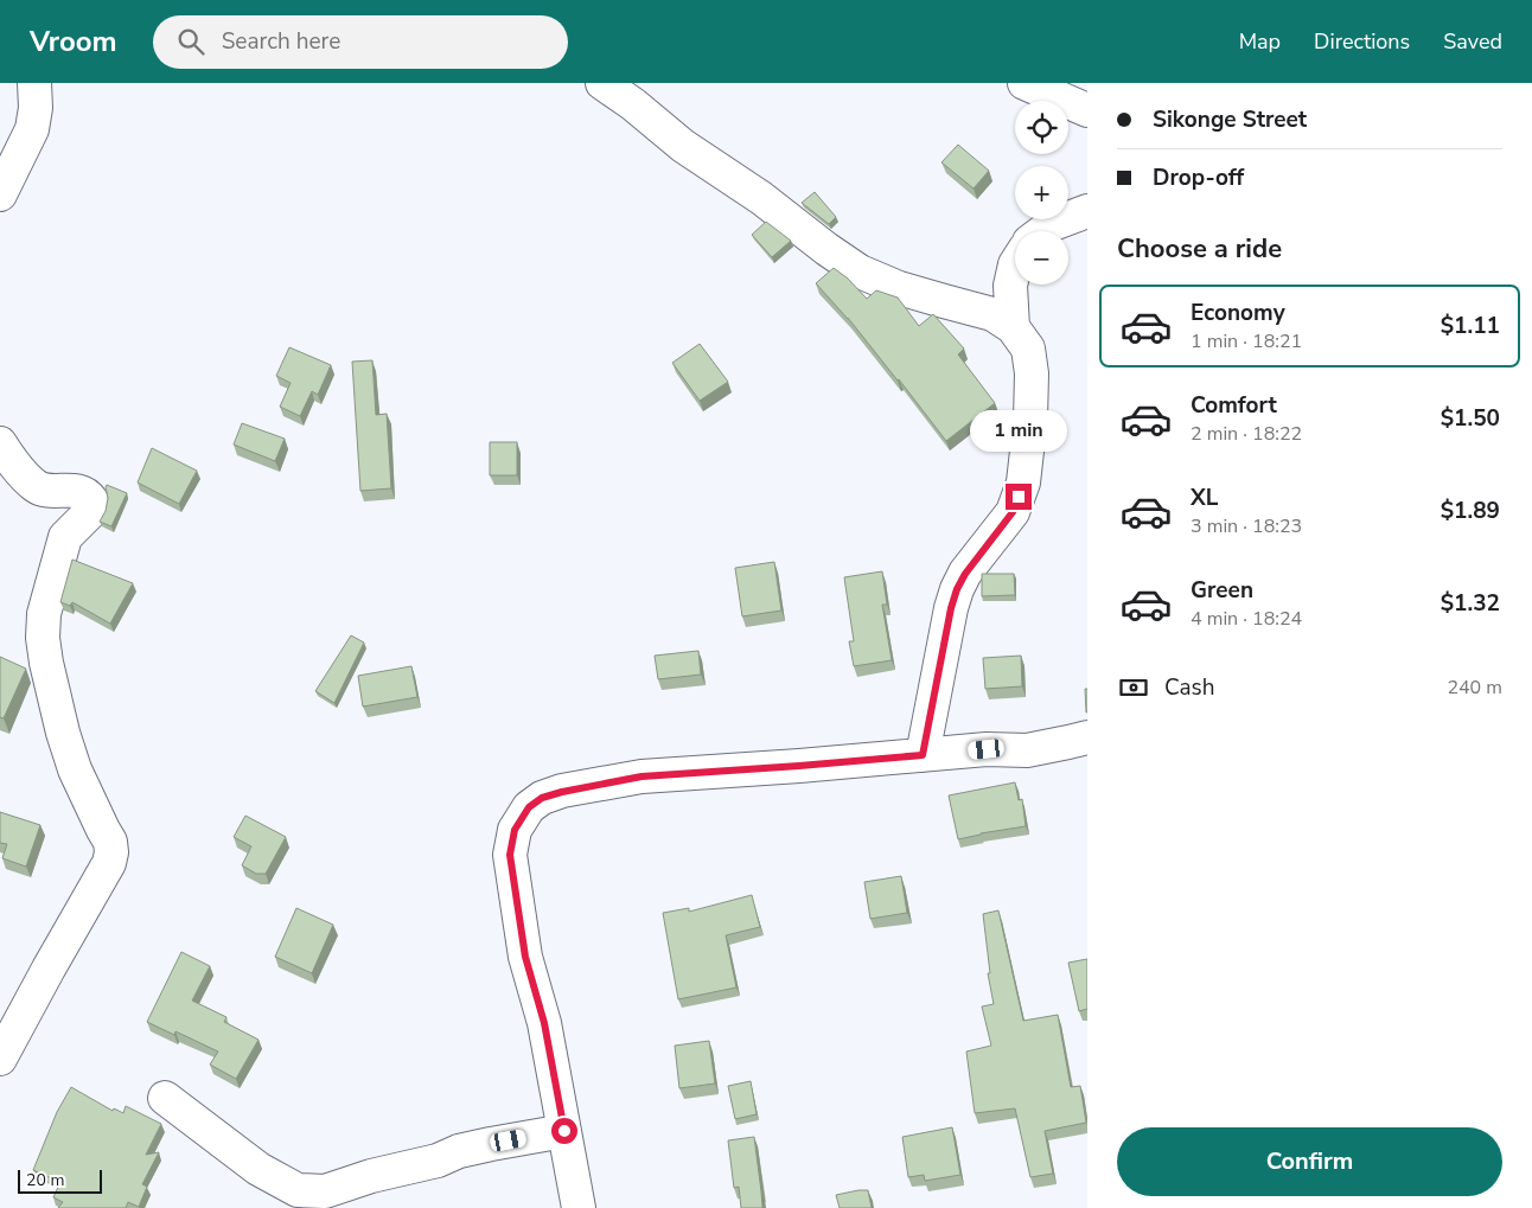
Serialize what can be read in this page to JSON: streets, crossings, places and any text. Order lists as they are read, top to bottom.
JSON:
{
  "scale_bar": "20 m",
  "page": {
    "header": "Vroom",
    "search": "Search here",
    "nav": ["Map", "Directions", "Saved"],
    "banner": ["Sikonge Street", "Drop-off"],
    "map_buttons": ["+", "−"],
    "heading": "Choose a ride",
    "list": [
      {
        "name": "Economy",
        "note": "1 min · 18:21",
        "value": "$1.11"
      },
      {
        "name": "Comfort",
        "note": "2 min · 18:22",
        "value": "$1.50"
      },
      {
        "name": "XL",
        "note": "3 min · 18:23",
        "value": "$1.89"
      },
      {
        "name": "Green",
        "note": "4 min · 18:24",
        "value": "$1.32"
      }
    ],
    "bubble": "1 min",
    "pay": ["Cash", "240 m"],
    "buttons": "Confirm",
    "scale": "20 m"
  }
}
